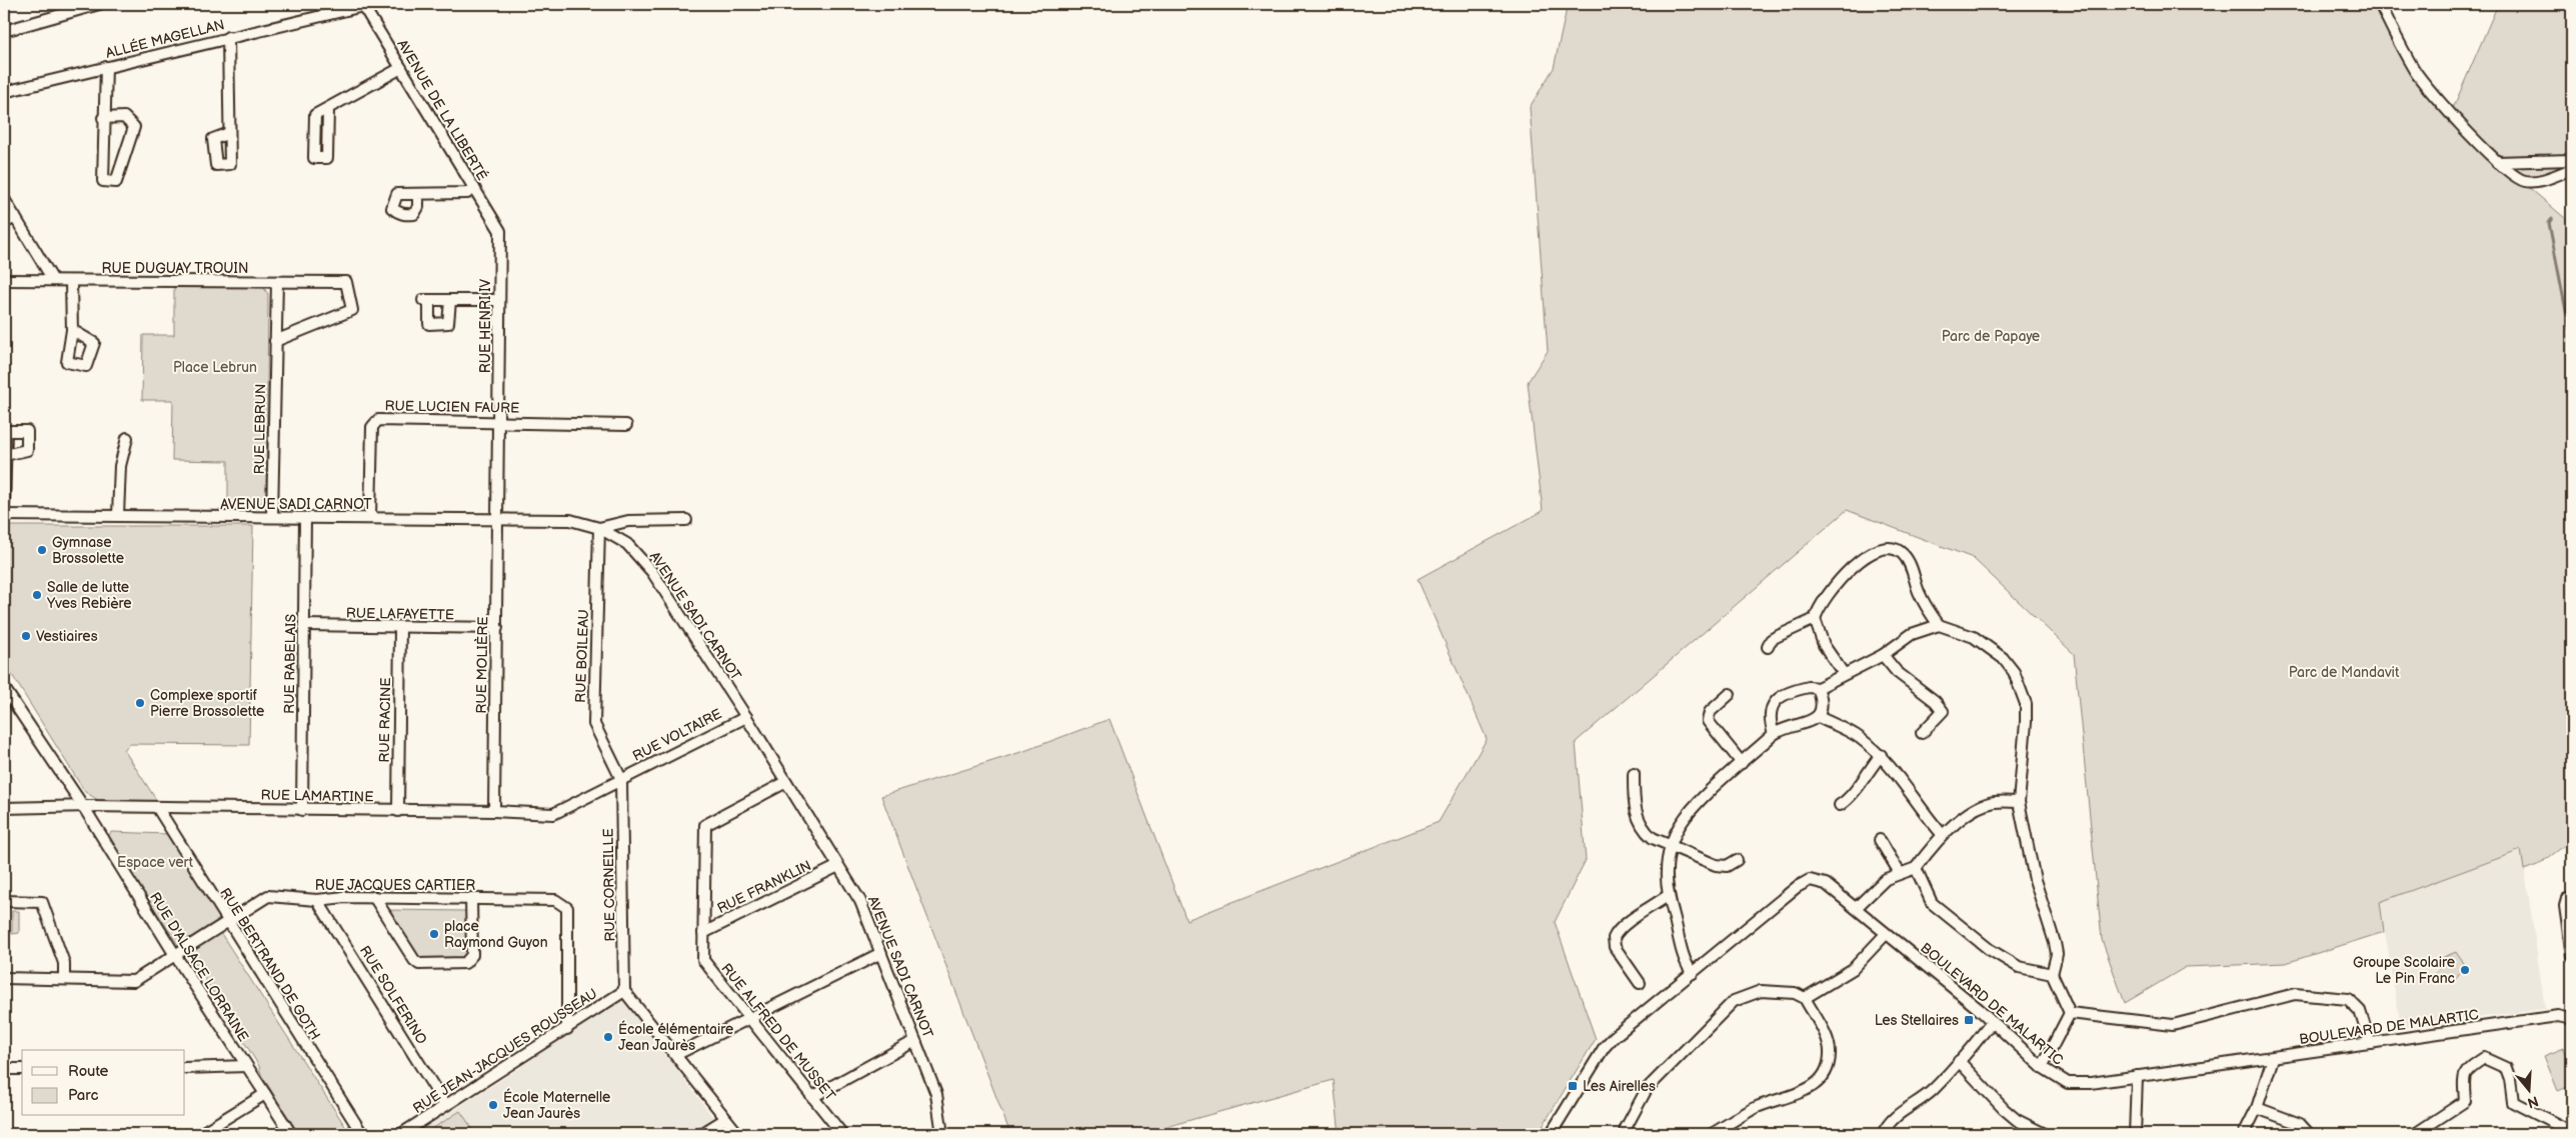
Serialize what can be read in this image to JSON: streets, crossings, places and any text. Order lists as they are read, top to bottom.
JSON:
{
  "streets": {
    "street": [
      "ALLÉE MAGELLAN",
      "AVENUE DE LA LIBERTÉ",
      "RUE DUGUAY TROUIN",
      "RUE HENRI IV",
      "RUE LUCIEN FAURE",
      "RUE LEBRUN",
      "AVENUE SADI CARNOT",
      "RUE LAFAYETTE",
      "RUE BOILEAU",
      "RUE RABELAIS",
      "RUE MOLIÈRE",
      "RUE RACINE",
      "RUE VOLTAIRE",
      "RUE LAMARTINE",
      "RUE JACQUES CARTIER",
      "RUE CORNEILLE",
      "RUE FRANKLIN",
      "RUE BERTRAND DE GOTH",
      "RUE D'ALSACE LORRAINE",
      "RUE SOLFERINO",
      "BOULEVARD DE MALARTIC",
      "RUE ALFRED DE MUSSET",
      "RUE JEAN-JACQUES ROUSSEAU"
    ]
  },
  "crossings": [
    ["ALLÉE MAGELLAN", "AVENUE DE LA LIBERTÉ"],
    ["AVENUE DE LA LIBERTÉ", "RUE HENRI IV"],
    ["RUE DUGUAY TROUIN", "RUE LEBRUN"],
    ["RUE HENRI IV", "RUE LUCIEN FAURE"],
    ["RUE HENRI IV", "AVENUE SADI CARNOT"],
    ["RUE HENRI IV", "RUE MOLIÈRE"],
    ["RUE LUCIEN FAURE", "AVENUE SADI CARNOT"],
    ["RUE LEBRUN", "AVENUE SADI CARNOT"],
    ["AVENUE SADI CARNOT", "RUE BOILEAU"],
    ["AVENUE SADI CARNOT", "RUE RABELAIS"],
    ["AVENUE SADI CARNOT", "RUE MOLIÈRE"],
    ["AVENUE SADI CARNOT", "RUE VOLTAIRE"],
    ["AVENUE SADI CARNOT", "RUE FRANKLIN"],
    ["AVENUE SADI CARNOT", "RUE ALFRED DE MUSSET"],
    ["RUE LAFAYETTE", "RUE RABELAIS"],
    ["RUE LAFAYETTE", "RUE MOLIÈRE"],
    ["RUE LAFAYETTE", "RUE RACINE"],
    ["RUE BOILEAU", "RUE VOLTAIRE"],
    ["RUE BOILEAU", "RUE LAMARTINE"],
    ["RUE BOILEAU", "RUE CORNEILLE"],
    ["RUE RABELAIS", "RUE LAMARTINE"],
    ["RUE MOLIÈRE", "RUE LAMARTINE"],
    ["RUE RACINE", "RUE LAMARTINE"],
    ["RUE VOLTAIRE", "RUE LAMARTINE"],
    ["RUE VOLTAIRE", "RUE CORNEILLE"],
    ["RUE LAMARTINE", "RUE CORNEILLE"],
    ["RUE LAMARTINE", "RUE BERTRAND DE GOTH"],
    ["RUE LAMARTINE", "RUE D'ALSACE LORRAINE"],
    ["RUE JACQUES CARTIER", "RUE BERTRAND DE GOTH"],
    ["RUE JACQUES CARTIER", "RUE D'ALSACE LORRAINE"],
    ["RUE JACQUES CARTIER", "RUE SOLFERINO"],
    ["RUE JACQUES CARTIER", "RUE JEAN-JACQUES ROUSSEAU"],
    ["RUE CORNEILLE", "RUE JEAN-JACQUES ROUSSEAU"],
    ["RUE FRANKLIN", "RUE ALFRED DE MUSSET"],
    ["RUE SOLFERINO", "RUE JEAN-JACQUES ROUSSEAU"]
  ],
  "parks": [
    "Parc de Papaye",
    "Place Lebrun",
    "Parc de Mandavit",
    "Espace vert"
  ],
  "places": {
    "other": [
      "Gymnase Brossolette",
      "Salle de lutte Yves Rebière",
      "Vestiaires",
      "Complexe sportif Pierre Brossolette",
      "place Raymond Guyon",
      "Groupe Scolaire Le Pin Franc",
      "École élémentaire Jean Jaurès",
      "École Maternelle Jean Jaurès"
    ],
    "transit": ["Les Stellaires", "Les Airelles"]
  },
  "legend": ["Route", "Parc"],
  "north": "bottom"
}
